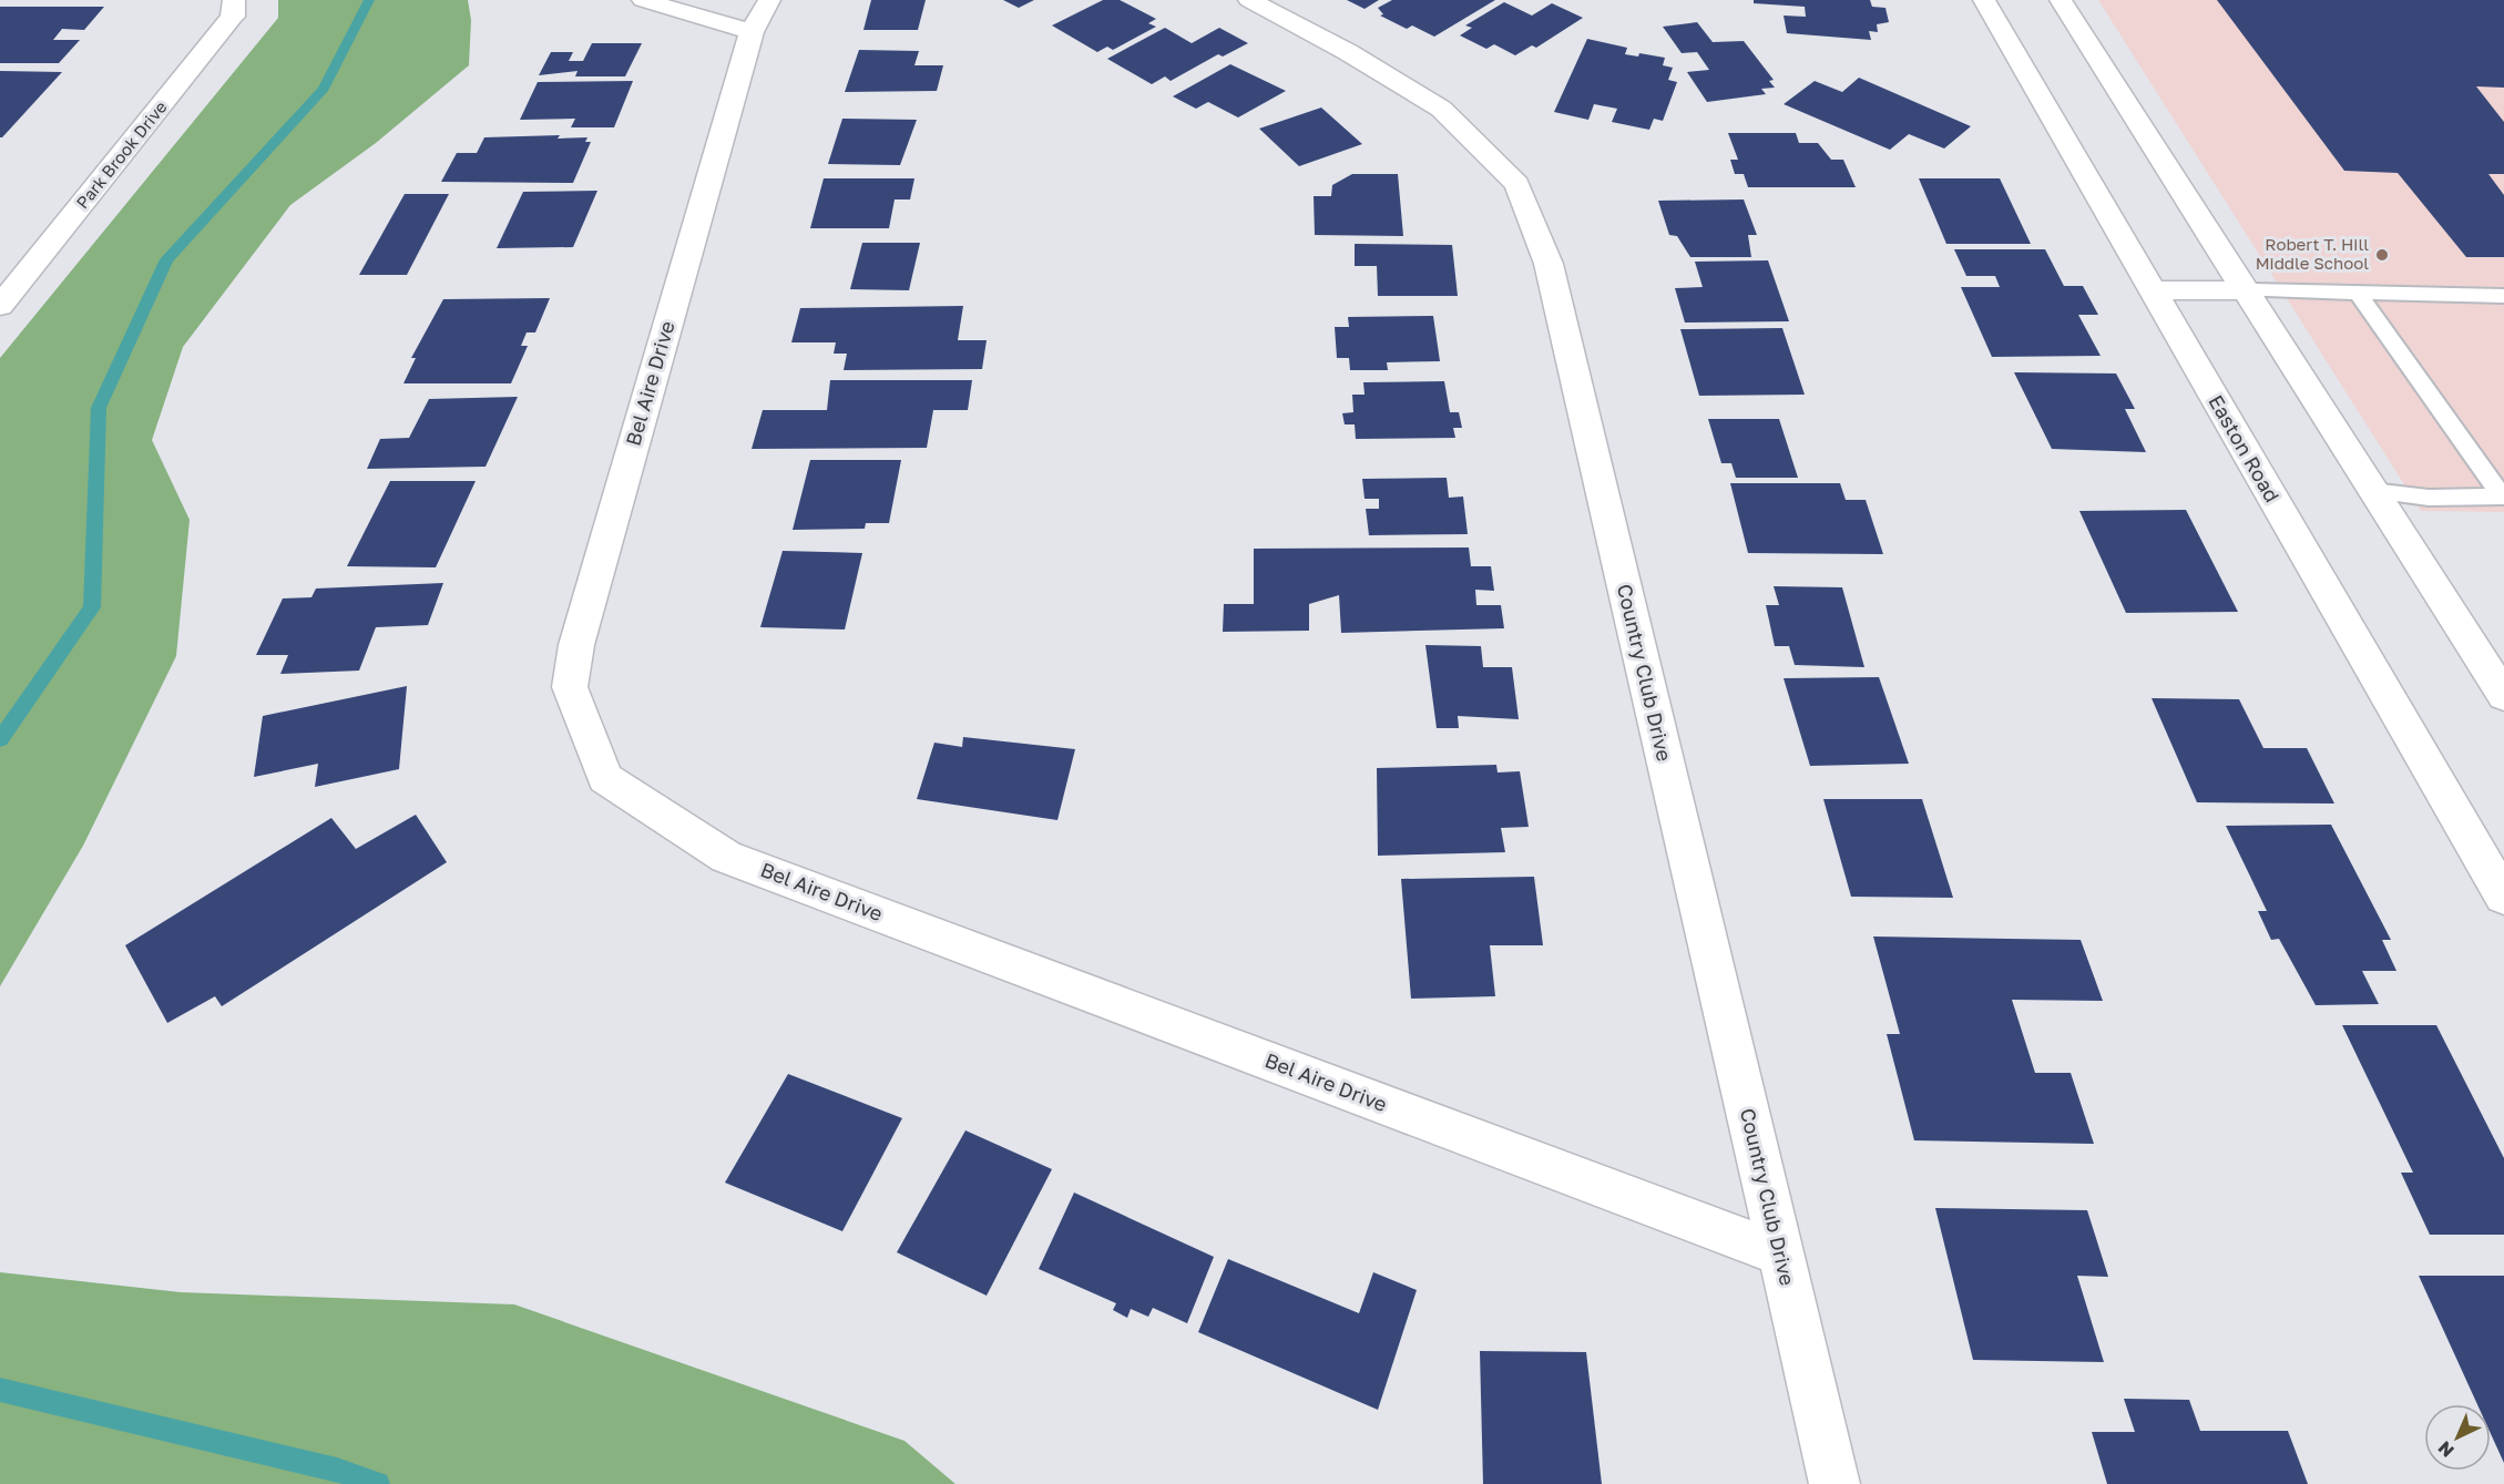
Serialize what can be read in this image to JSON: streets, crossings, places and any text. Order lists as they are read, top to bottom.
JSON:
{
  "streets": {
    "street": [
      "Park Brook Drive",
      "Bel Aire Drive",
      "Easton Road",
      "Country Club Drive"
    ]
  },
  "crossings": [
    ["Bel Aire Drive", "Country Club Drive"]
  ],
  "places": ["Robert T. Hill Middle School"],
  "north": "bottom left"
}
